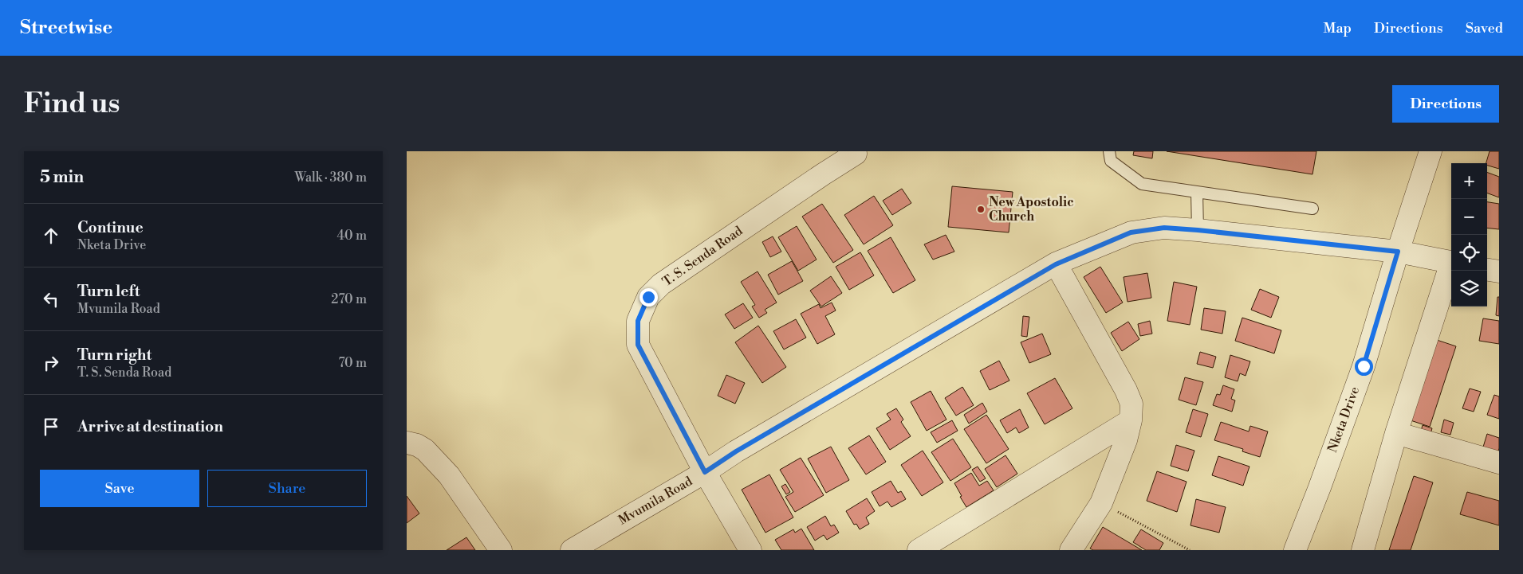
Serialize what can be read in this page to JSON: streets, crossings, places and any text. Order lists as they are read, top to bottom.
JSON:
{
  "streets": {
    "street": ["T. S. Senda Road", "Nketa Drive", "Mvumila Road"]
  },
  "crossings": [
    ["T. S. Senda Road", "Mvumila Road"],
    ["Nketa Drive", "Mvumila Road"]
  ],
  "places": ["New Apostolic Church"],
  "page": {
    "header": "Streetwise",
    "nav": ["Map", "Directions", "Saved"],
    "buttons": [
      "Directions",
      ["Save", "Share"]
    ],
    "title": "Find us",
    "heading": ["5 min", "Walk · 380 m"],
    "map_buttons": ["+", "−"],
    "list": [
      ["Continue", "Nketa Drive", "40 m"],
      ["Turn left", "Mvumila Road", "270 m"],
      ["Turn right", "T. S. Senda Road", "70 m"],
      "Arrive at destination"
    ]
  }
}
